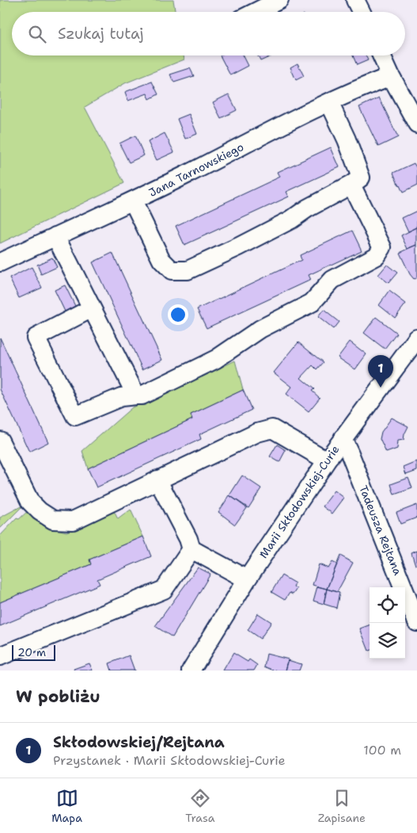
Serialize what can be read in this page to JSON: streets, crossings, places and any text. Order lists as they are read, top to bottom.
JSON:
{
  "streets": {
    "street": ["Jana Tarnowskiego", "Marii Skłodowskiej-Curie", "Tadeusza Rejtana"]
  },
  "crossings": [
    ["Marii Skłodowskiej-Curie", "Tadeusza Rejtana"]
  ],
  "scale_bar": "20 m",
  "page": {
    "search": "Szukaj tutaj",
    "pins": "1",
    "scale": "20 m",
    "heading": "W pobliżu",
    "list": [
      {
        "mark": "1",
        "name": "Skłodowskiej/Rejtana",
        "note": "Przystanek · Marii Skłodowskiej-Curie",
        "value": "100 m"
      }
    ],
    "nav": ["Mapa", "Trasa", "Zapisane"]
  }
}
